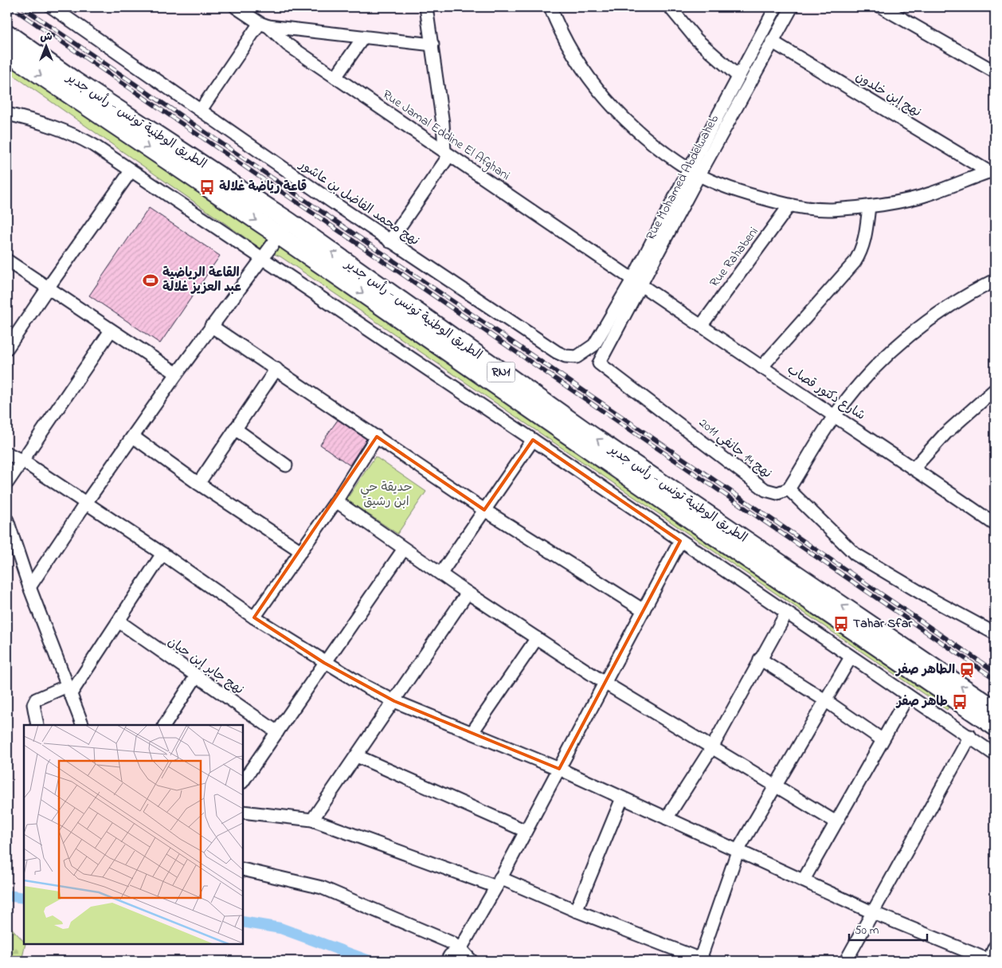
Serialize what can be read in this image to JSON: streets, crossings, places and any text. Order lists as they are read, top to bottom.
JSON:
{
  "streets": {
    "highway": ["الطريق الوطنية تونس - رأس جدير", "RN1"],
    "street": [
      "نهج إبن خلدون",
      "Rue Jamal Eddine El Afghani",
      "Rue Mohamed Abdelwaheb",
      "نهج محمد الفاضل بن عاشور",
      "Rue Rahabeni",
      "شارع دكتور قصاب",
      "نهج 14 جانفي 2011",
      "نهج جابر إبن حيان"
    ]
  },
  "crossings": [
    ["نهج إبن خلدون", "Rue Mohamed Abdelwaheb"],
    ["Rue Jamal Eddine El Afghani", "Rue Mohamed Abdelwaheb"],
    ["Rue Jamal Eddine El Afghani", "نهج محمد الفاضل بن عاشور"],
    ["Rue Jamal Eddine El Afghani", "شارع دكتور قصاب"],
    ["Rue Mohamed Abdelwaheb", "نهج محمد الفاضل بن عاشور"],
    ["Rue Mohamed Abdelwaheb", "شارع دكتور قصاب"],
    ["Rue Mohamed Abdelwaheb", "نهج 14 جانفي 2011"],
    ["نهج محمد الفاضل بن عاشور", "شارع دكتور قصاب"],
    ["Rue Rahabeni", "شارع دكتور قصاب"]
  ],
  "parks": ["حديقة حي ابن رشيق"],
  "places": {
    "bus stop": ["قاعة رياضة غلالة", "Tahar Sfar", "طاهر صفر"],
    "sports": ["القاعة الرياضية عبد العزيز غلالة"],
    "station": ["الطاهر صفر"]
  },
  "scale_bar": "50 m",
  "north": "top"
}
